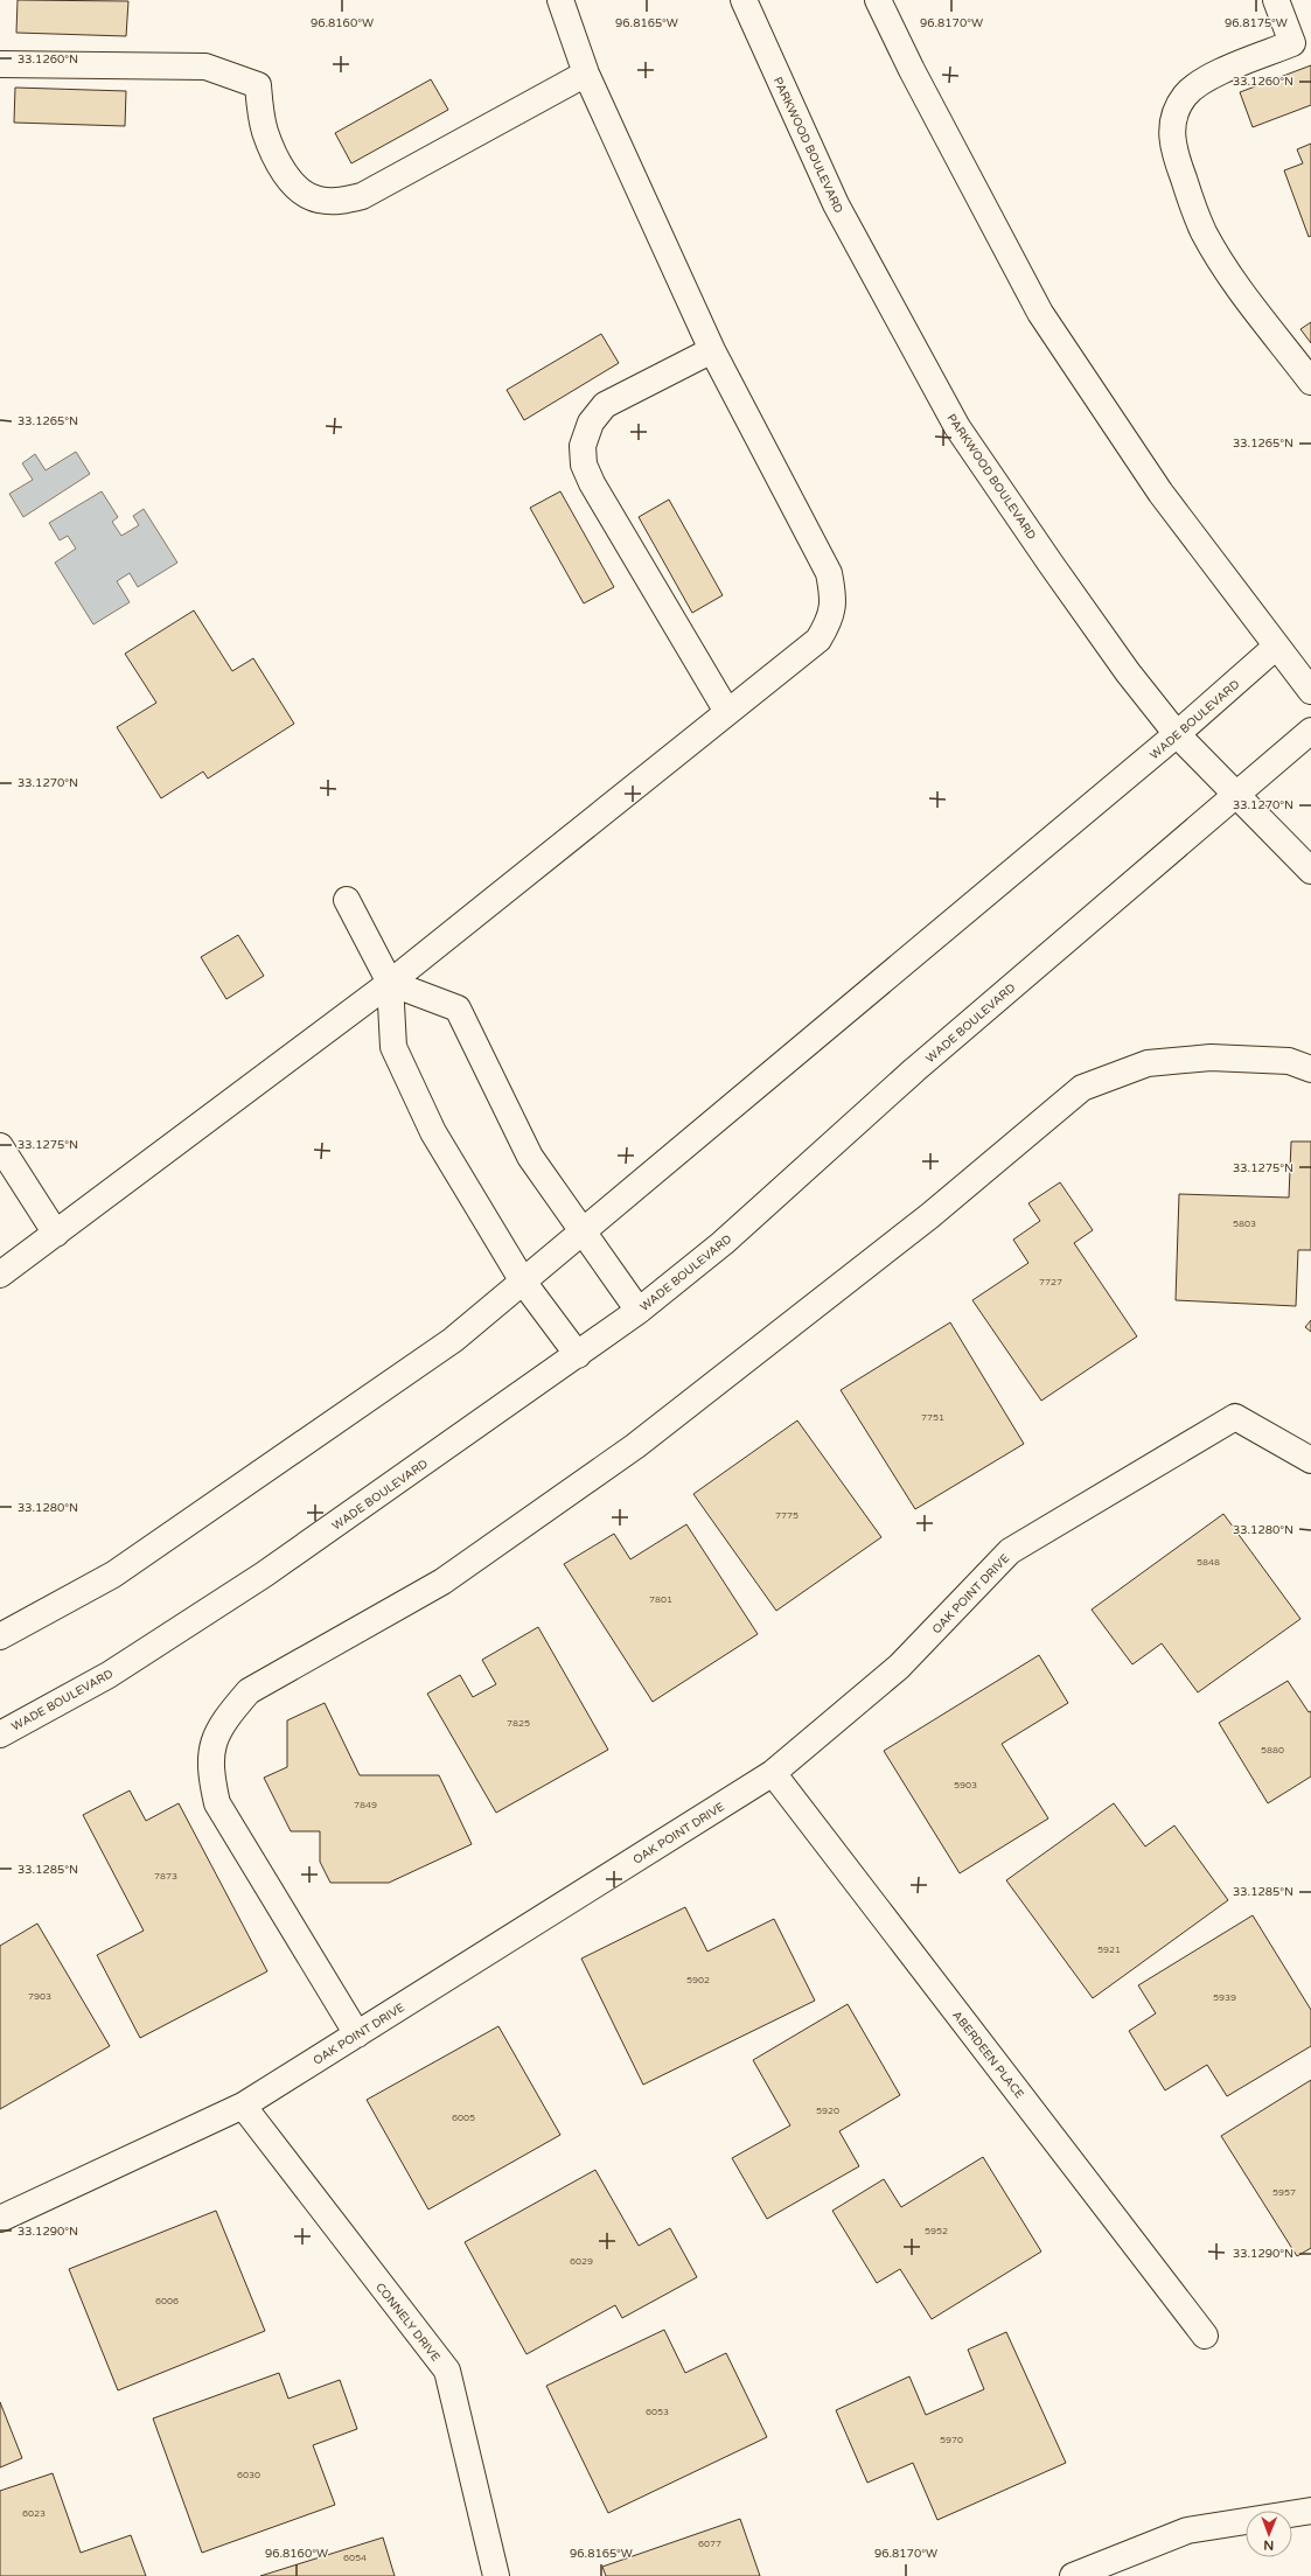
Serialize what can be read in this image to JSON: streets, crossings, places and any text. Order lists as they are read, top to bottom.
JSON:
{
  "streets": {
    "street": [
      "PARKWOOD BOULEVARD",
      "WADE BOULEVARD",
      "OAK POINT DRIVE",
      "ABERDEEN PLACE",
      "CONNELY DRIVE"
    ]
  },
  "crossings": [
    ["PARKWOOD BOULEVARD", "WADE BOULEVARD"],
    ["OAK POINT DRIVE", "ABERDEEN PLACE"],
    ["OAK POINT DRIVE", "CONNELY DRIVE"]
  ],
  "house_numbers": [
    "5803",
    "7727",
    "7751",
    "7775",
    "5848",
    "7801",
    "7825",
    "5880",
    "5903",
    "7849",
    "7873",
    "5921",
    "5902",
    "7903",
    "5939",
    "5920",
    "6005",
    "5957",
    "5952",
    "6029",
    "6006",
    "6053",
    "5970",
    "6030",
    "6023",
    "6077",
    "6054"
  ],
  "north": "bottom",
  "coordinates": [
    "96.8160°W",
    "96.8165°W",
    "96.8170°W",
    "96.8175°W",
    "33.1260°N",
    "33.1265°N",
    "33.1270°N",
    "33.1275°N",
    "33.1280°N",
    "33.1285°N",
    "33.1290°N"
  ]
}
